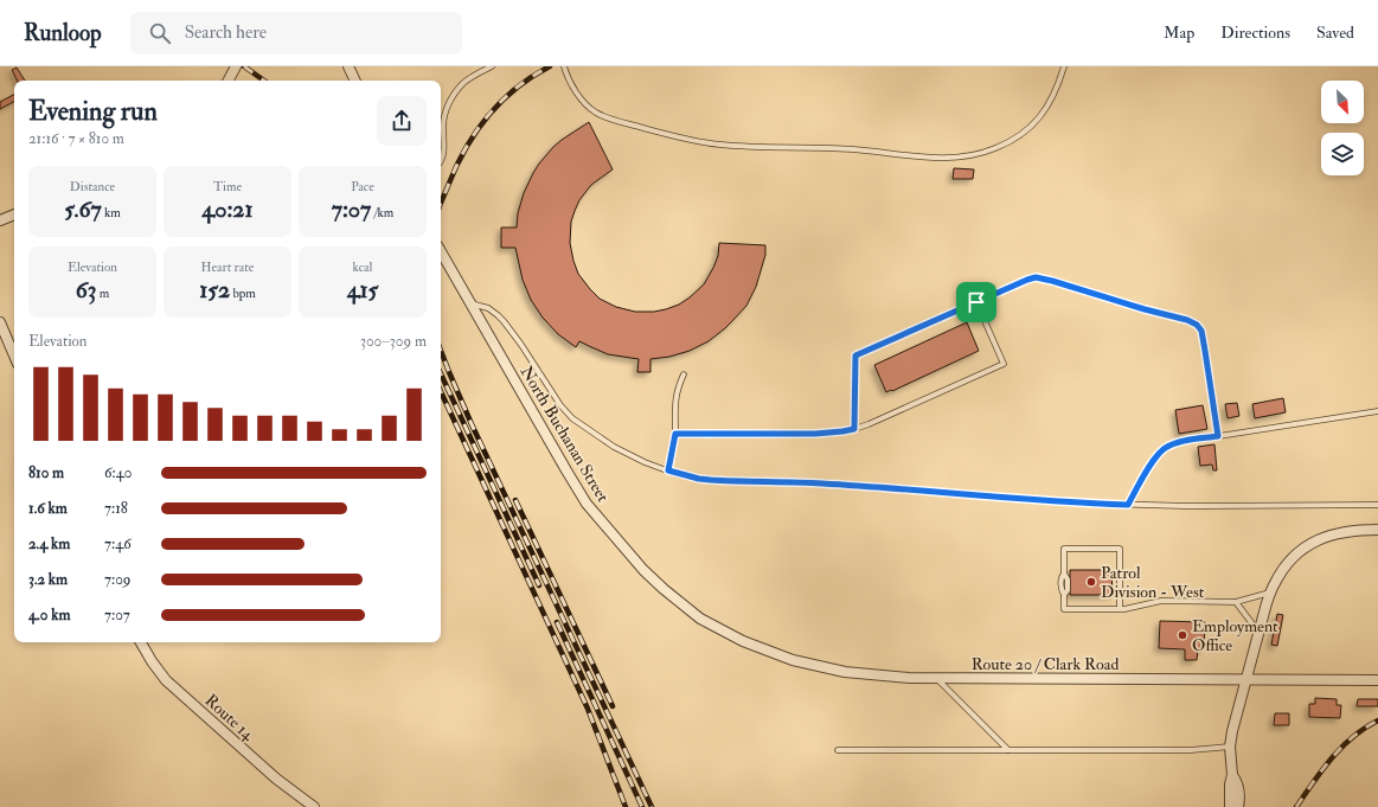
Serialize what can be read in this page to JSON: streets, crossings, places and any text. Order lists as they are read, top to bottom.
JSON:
{
  "streets": {
    "street": ["North Buchanan Street", "Route 20 / Clark Road", "Route 14"]
  },
  "crossings": [
    ["North Buchanan Street", "Route 20 / Clark Road"]
  ],
  "places": ["Patrol Division - West", "Employment Office"],
  "north": "bottom right",
  "page": {
    "header": "Runloop",
    "search": "Search here",
    "nav": ["Map", "Directions", "Saved"],
    "heading": ["Evening run", "21:16 · 7 × 810 m"],
    "stats": [
      ["Distance", "5.67 km"],
      ["Time", "40:21"],
      ["Pace", "7:07 /km"],
      ["Elevation", "63 m"],
      ["Heart rate", "152 bpm"],
      ["kcal", "415"]
    ],
    "chart": ["Elevation", "300–309 m"],
    "list": [
      {
        "name": "810 m",
        "note": "6:40"
      },
      {
        "name": "1.6 km",
        "note": "7:18"
      },
      {
        "name": "2.4 km",
        "note": "7:46"
      },
      {
        "name": "3.2 km",
        "note": "7:09"
      },
      {
        "name": "4.0 km",
        "note": "7:07"
      }
    ]
  }
}
